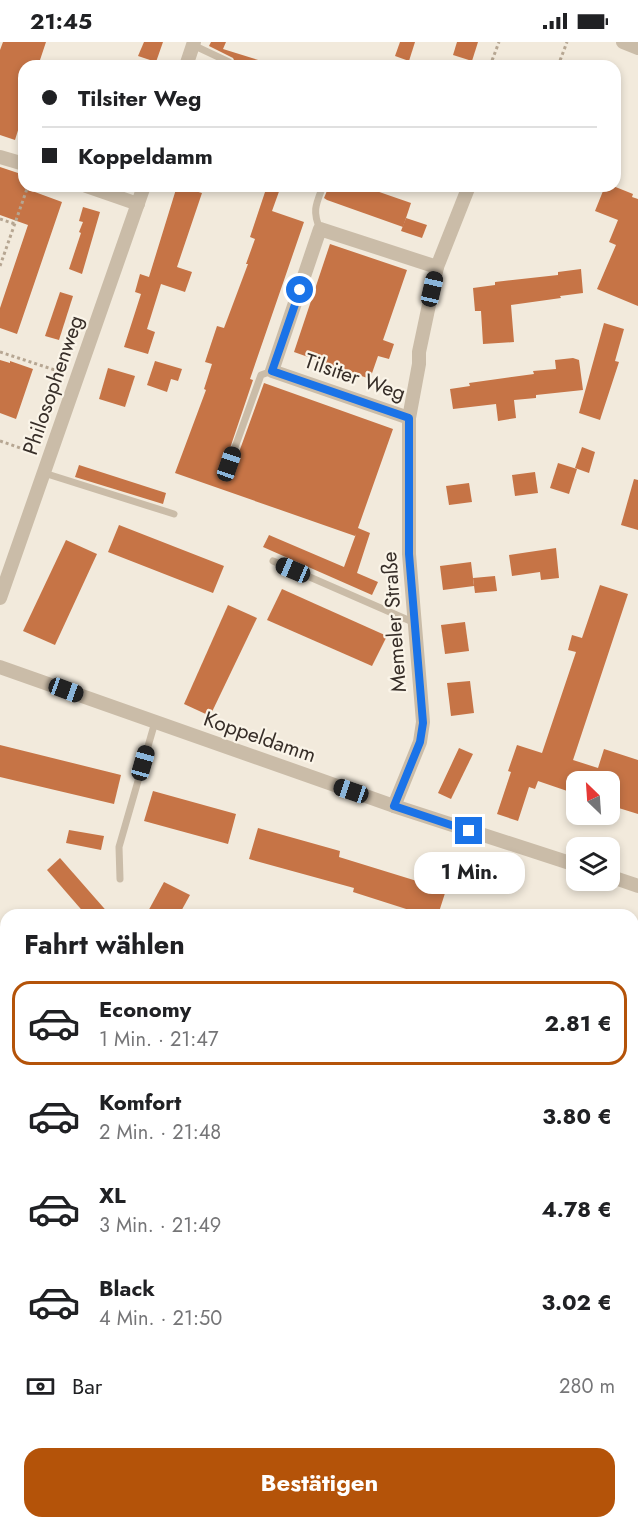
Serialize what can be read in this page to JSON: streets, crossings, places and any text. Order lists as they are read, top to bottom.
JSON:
{
  "streets": {
    "street": [
      "Tilsiter Weg",
      "Philosophenweg",
      "Memeler Straße",
      "Koppeldamm"
    ]
  },
  "crossings": [
    ["Tilsiter Weg", "Memeler Straße"],
    ["Memeler Straße", "Koppeldamm"]
  ],
  "north": "top left",
  "page": {
    "status": "21:45",
    "banner": ["Tilsiter Weg", "Koppeldamm"],
    "bubble": "1 Min.",
    "heading": "Fahrt wählen",
    "list": [
      {
        "name": "Economy",
        "note": "1 Min. · 21:47",
        "value": "2.81 €"
      },
      {
        "name": "Komfort",
        "note": "2 Min. · 21:48",
        "value": "3.80 €"
      },
      {
        "name": "XL",
        "note": "3 Min. · 21:49",
        "value": "4.78 €"
      },
      {
        "name": "Black",
        "note": "4 Min. · 21:50",
        "value": "3.02 €"
      }
    ],
    "pay": ["Bar", "280 m"],
    "buttons": "Bestätigen"
  }
}
